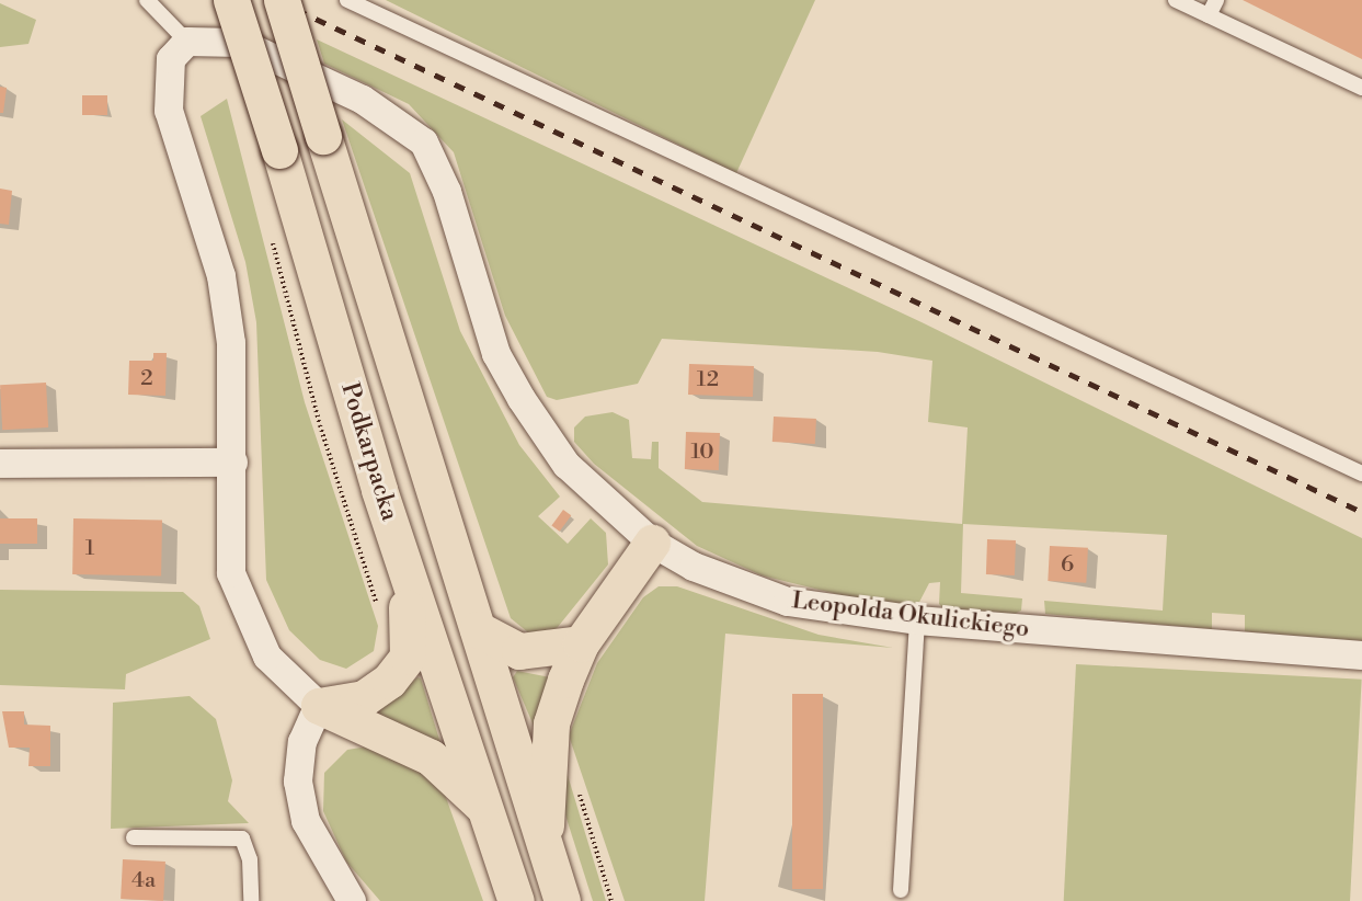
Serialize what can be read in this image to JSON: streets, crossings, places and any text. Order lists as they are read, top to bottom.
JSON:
{
  "streets": {
    "main road": ["Podkarpacka"],
    "street": ["Leopolda Okulickiego"]
  },
  "house_numbers": [
    "2",
    "12",
    "10",
    "1",
    "6",
    "4a"
  ]
}
